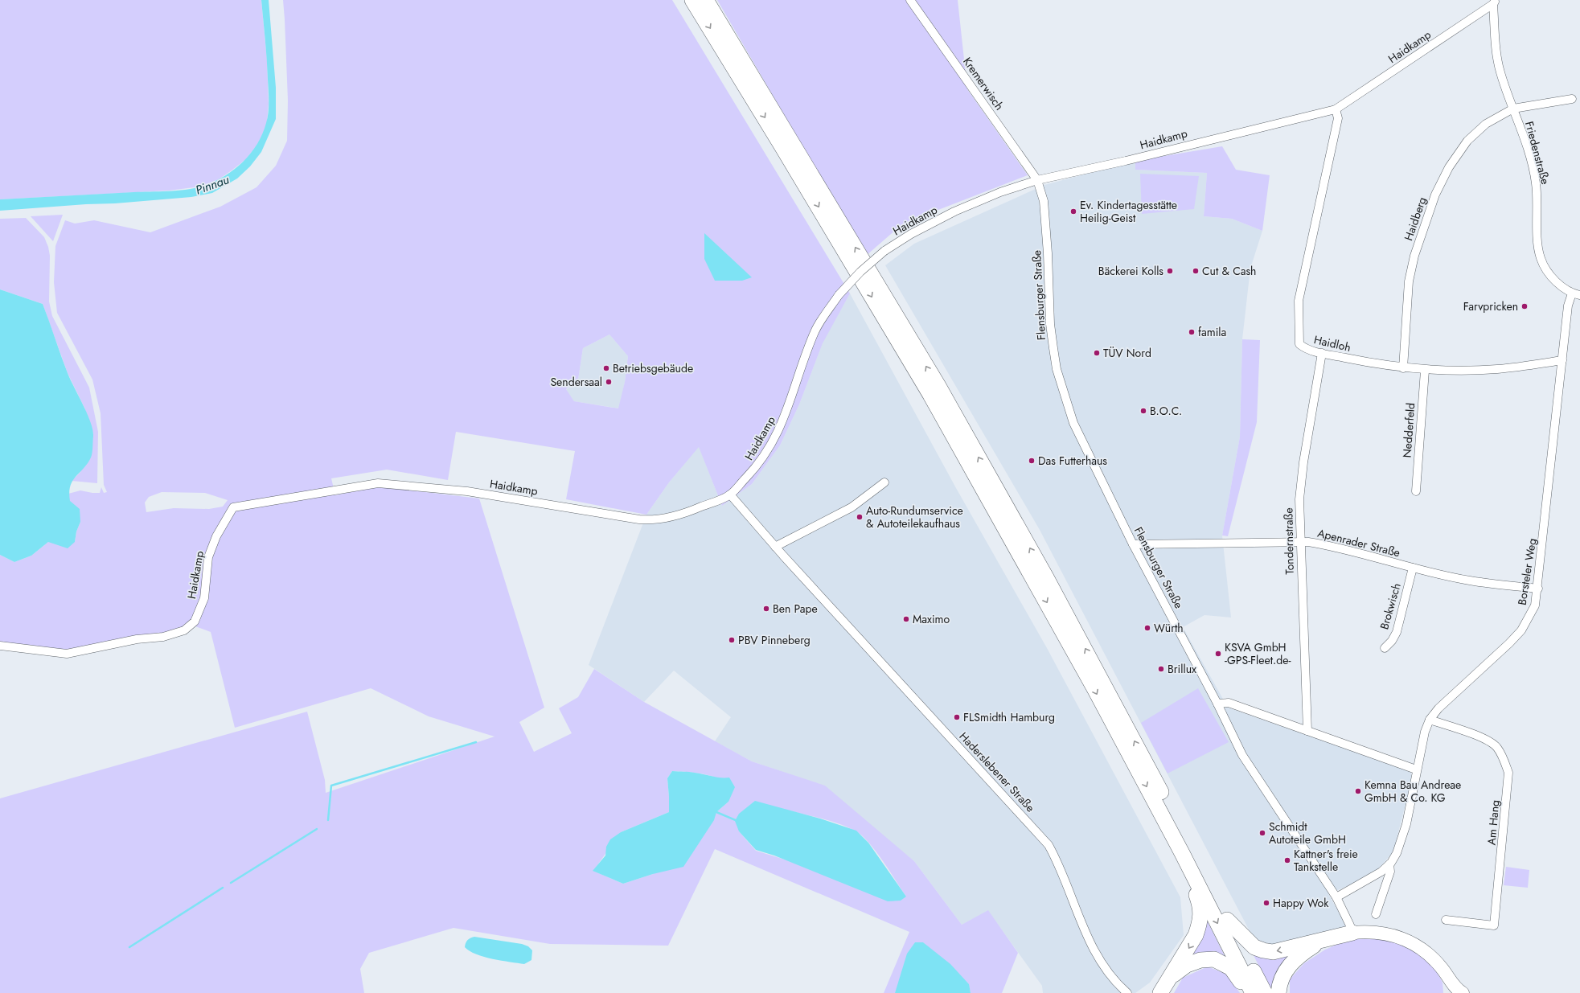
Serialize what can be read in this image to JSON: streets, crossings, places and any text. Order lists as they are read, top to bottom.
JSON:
{
  "streets": {
    "street": [
      "Haidkamp",
      "Kremerwisch",
      "Friedenstraße",
      "Haidberg",
      "Flensburger Straße",
      "Haidloh",
      "Nedderfeld",
      "Tondernstraße",
      "Apenrader Straße",
      "Borsteler Weg",
      "Brokwisch",
      "Haderslebener Straße",
      "Am Hang"
    ]
  },
  "crossings": [
    ["Haidkamp", "Kremerwisch"],
    ["Haidkamp", "Friedenstraße"],
    ["Haidkamp", "Flensburger Straße"],
    ["Haidkamp", "Haidloh"],
    ["Haidkamp", "Haderslebener Straße"],
    ["Kremerwisch", "Flensburger Straße"],
    ["Friedenstraße", "Haidberg"],
    ["Friedenstraße", "Borsteler Weg"],
    ["Haidberg", "Haidloh"],
    ["Flensburger Straße", "Apenrader Straße"],
    ["Flensburger Straße", "Borsteler Weg"],
    ["Haidloh", "Nedderfeld"],
    ["Haidloh", "Tondernstraße"],
    ["Haidloh", "Borsteler Weg"],
    ["Tondernstraße", "Apenrader Straße"],
    ["Apenrader Straße", "Borsteler Weg"],
    ["Apenrader Straße", "Brokwisch"],
    ["Borsteler Weg", "Am Hang"]
  ],
  "water": ["Pinnau"],
  "places": [
    "Ev. Kindertagesstätte Heilig-Geist",
    "Bäckerei Kolls",
    "Cut & Cash",
    "Farvpricken",
    "famila",
    "TÜV Nord",
    "Betriebsgebäude",
    "Sendersaal",
    "B.O.C.",
    "Das Futterhaus",
    "Auto-Rundumservice & Autoteilekaufhaus",
    "Ben Pape",
    "Maximo",
    "Würth",
    "PBV Pinneberg",
    "KSVA GmbH -GPS-Fleet.de-",
    "Brillux",
    "FLSmidth Hamburg",
    "Kemna Bau Andreae GmbH & Co. KG",
    "Schmidt Autoteile GmbH",
    "Kattner's freie Tankstelle",
    "Happy Wok"
  ]
}
